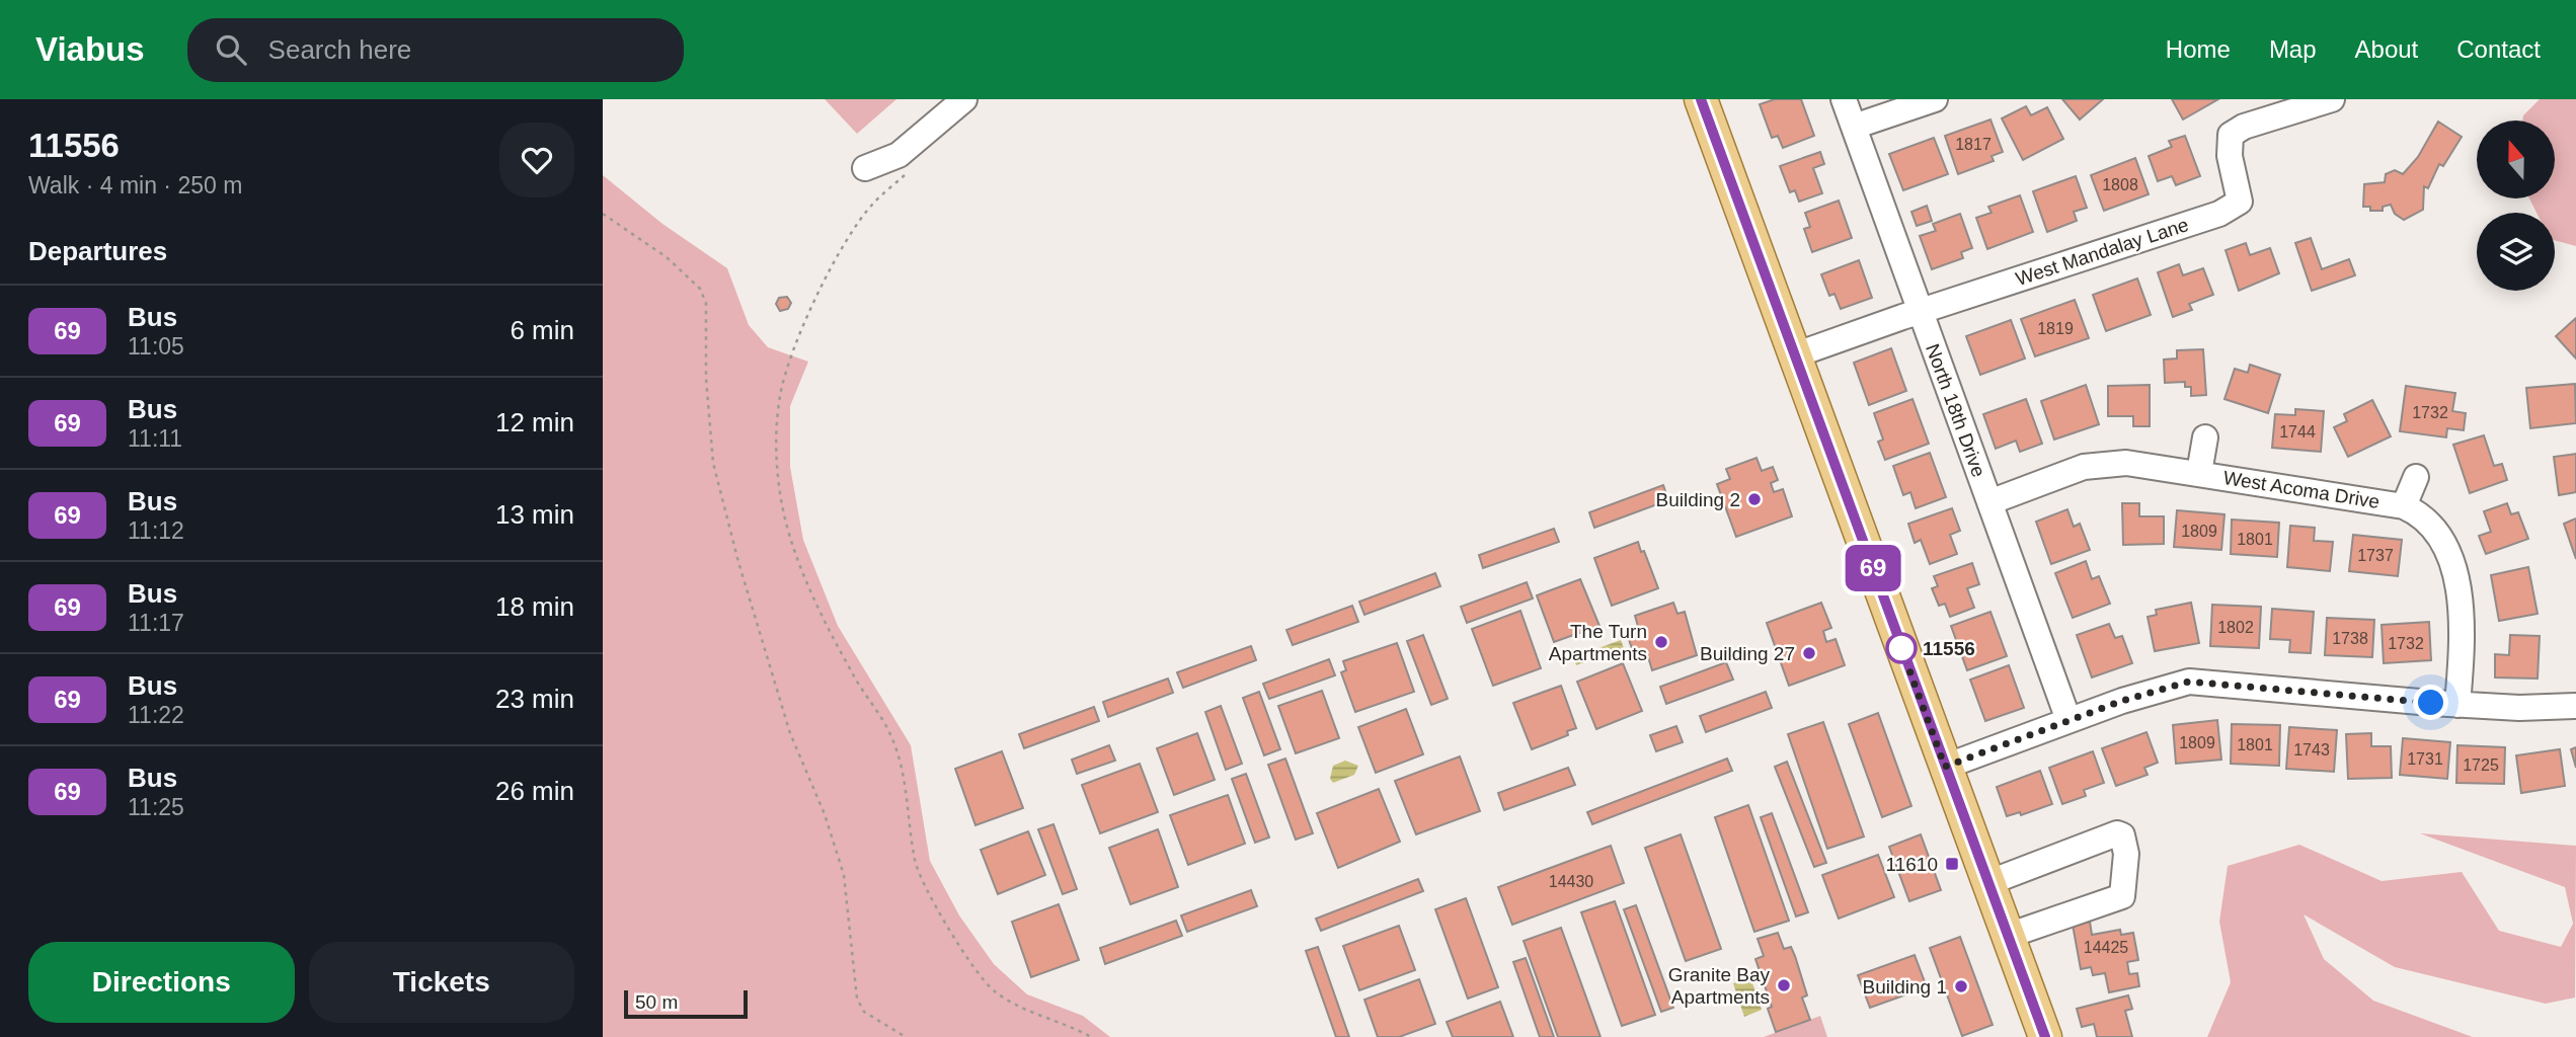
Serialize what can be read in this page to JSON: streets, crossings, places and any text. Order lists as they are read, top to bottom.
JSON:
{
  "streets": {
    "street": ["West Mandalay Lane", "North 18th Drive", "West Acoma Drive"]
  },
  "crossings": [
    ["West Mandalay Lane", "North 18th Drive"],
    ["North 18th Drive", "West Acoma Drive"]
  ],
  "places": {
    "other": [
      "Building 2",
      "The Turn Apartments",
      "11556",
      "Building 27",
      "Granite Bay Apartments",
      "Building 1"
    ],
    "transit": ["11610"]
  },
  "lines": ["bus line 69"],
  "house_numbers": [
    "1817",
    "1808",
    "1819",
    "1732",
    "1744",
    "1809",
    "1801",
    "1737",
    "1802",
    "1738",
    "1732",
    "1809",
    "1801",
    "1743",
    "1731",
    "1725",
    "14430",
    "14425"
  ],
  "scale_bar": "50 m",
  "north": "top",
  "page": {
    "header": "Viabus",
    "search": "Search here",
    "nav": [
      "Home",
      "Map",
      "About",
      "Contact"
    ],
    "heading": [
      ["11556", "Walk · 4 min · 250 m"],
      "Departures"
    ],
    "on_map": "69",
    "list": [
      {
        "mark": "69",
        "name": "Bus",
        "note": "11:05",
        "value": "6 min"
      },
      {
        "mark": "69",
        "name": "Bus",
        "note": "11:11",
        "value": "12 min"
      },
      {
        "mark": "69",
        "name": "Bus",
        "note": "11:12",
        "value": "13 min"
      },
      {
        "mark": "69",
        "name": "Bus",
        "note": "11:17",
        "value": "18 min"
      },
      {
        "mark": "69",
        "name": "Bus",
        "note": "11:22",
        "value": "23 min"
      },
      {
        "mark": "69",
        "name": "Bus",
        "note": "11:25",
        "value": "26 min"
      }
    ],
    "buttons": ["Directions", "Tickets"],
    "scale": "50 m"
  }
}
